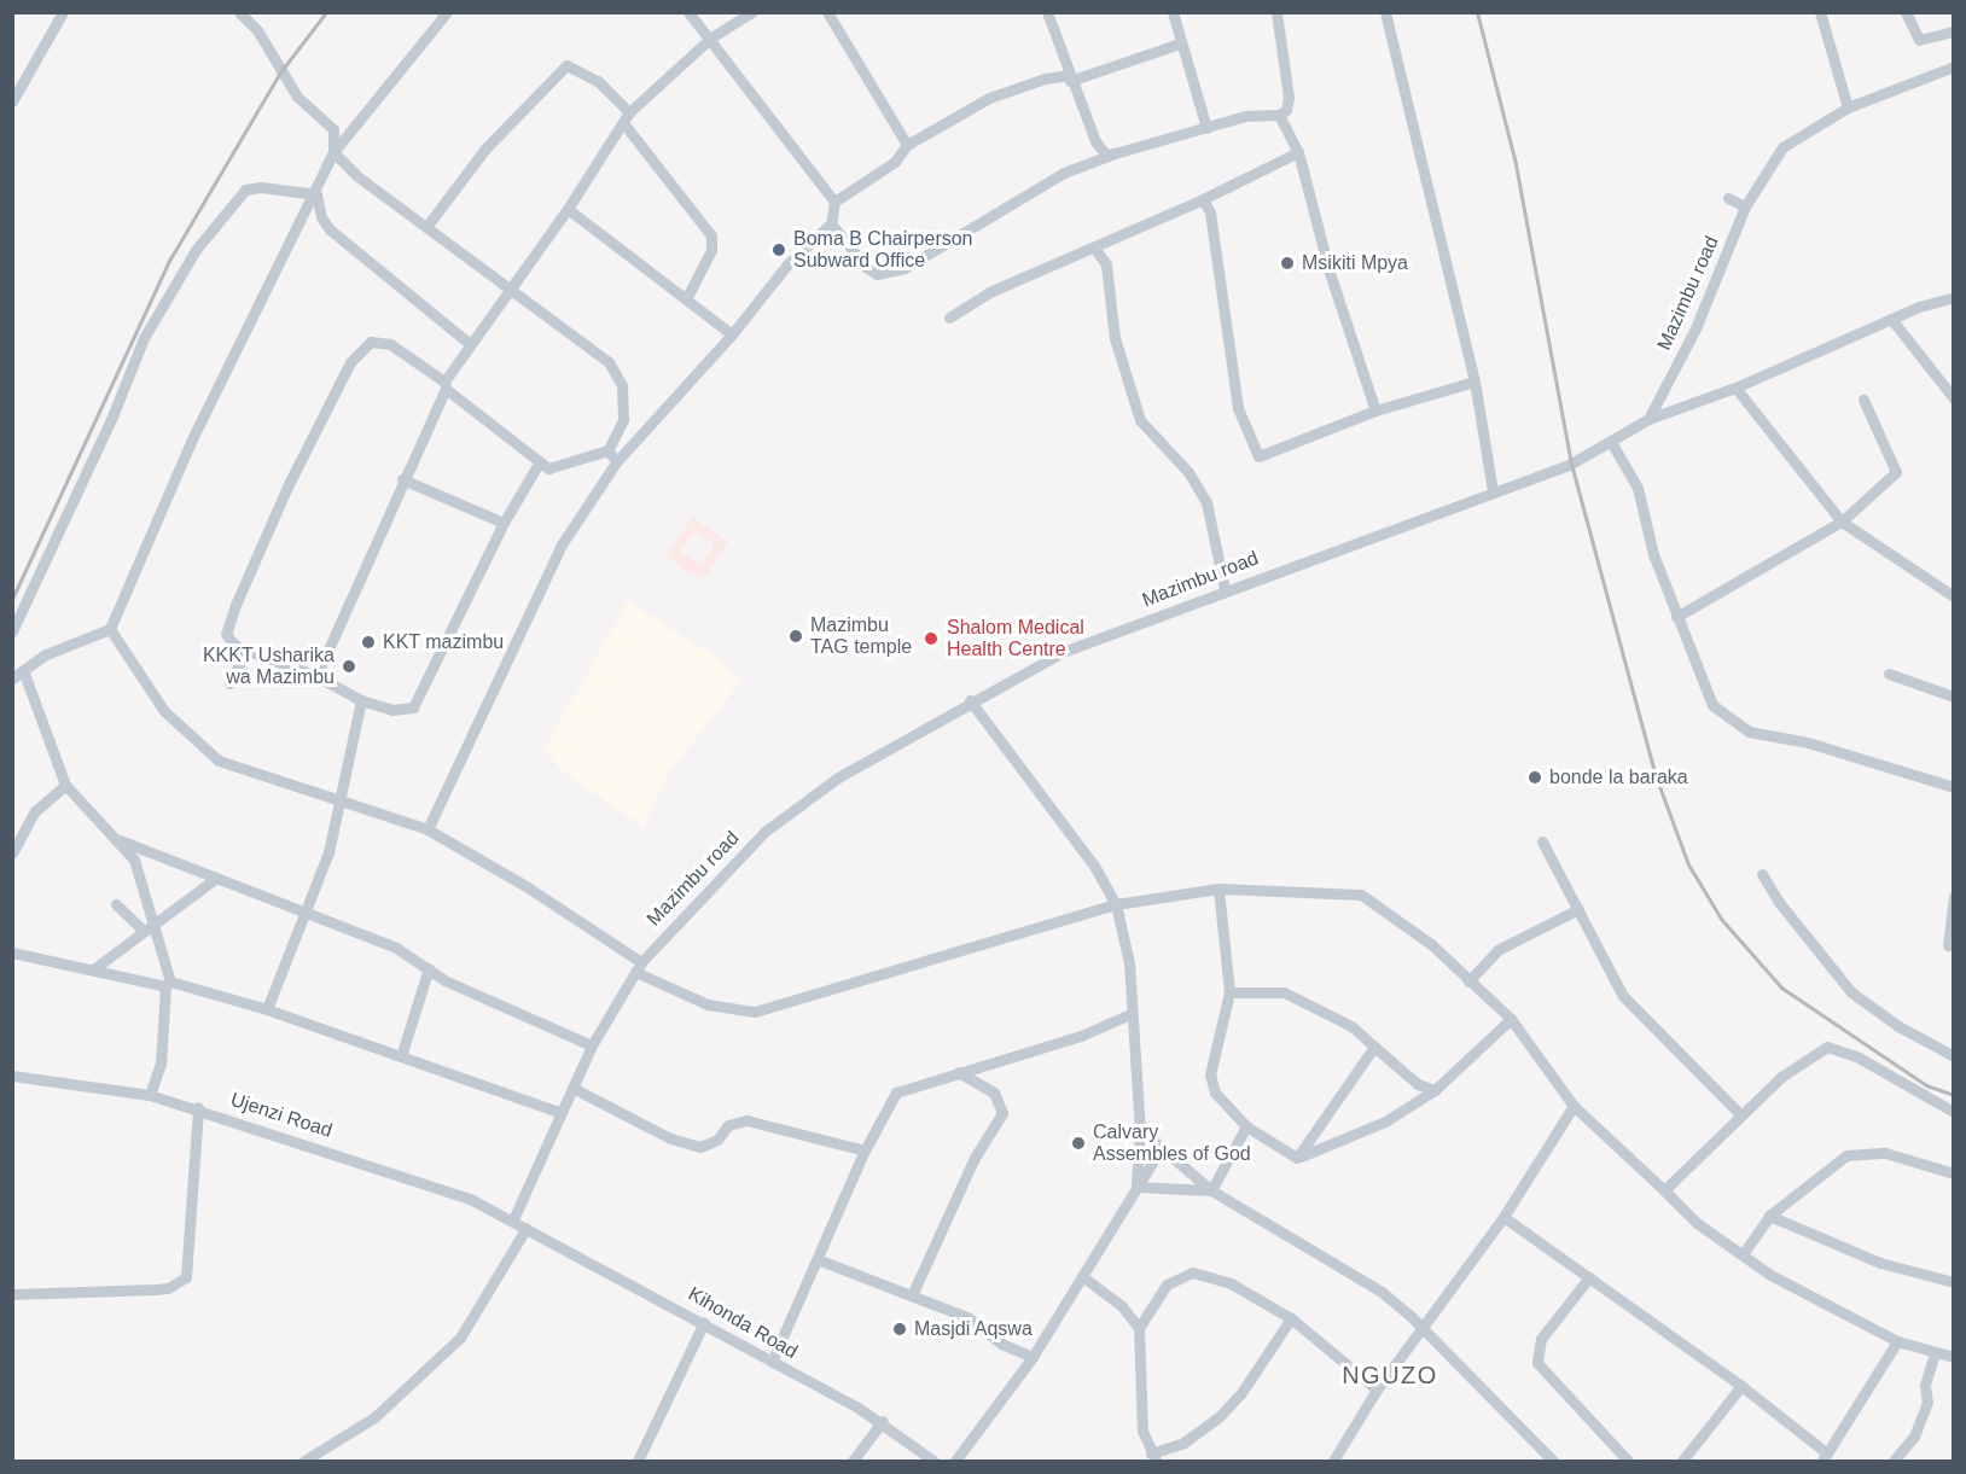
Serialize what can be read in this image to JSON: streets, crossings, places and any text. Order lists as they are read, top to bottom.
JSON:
{
  "streets": {
    "street": ["Mazimbu road", "Ujenzi Road", "Kihonda Road"]
  },
  "crossings": [
    ["Mazimbu road", "Ujenzi Road"],
    ["Ujenzi Road", "Kihonda Road"]
  ],
  "districts": ["NGUZO"],
  "places": [
    "Boma B Chairperson Subward Office",
    "Msikiti Mpya",
    "Mazimbu TAG temple",
    "Shalom Medical Health Centre",
    "KKT mazimbu",
    "KKKT Usharika wa Mazimbu",
    "bonde la baraka",
    "Calvary Assembles of God",
    "Masjdi Aqswa"
  ]
}
